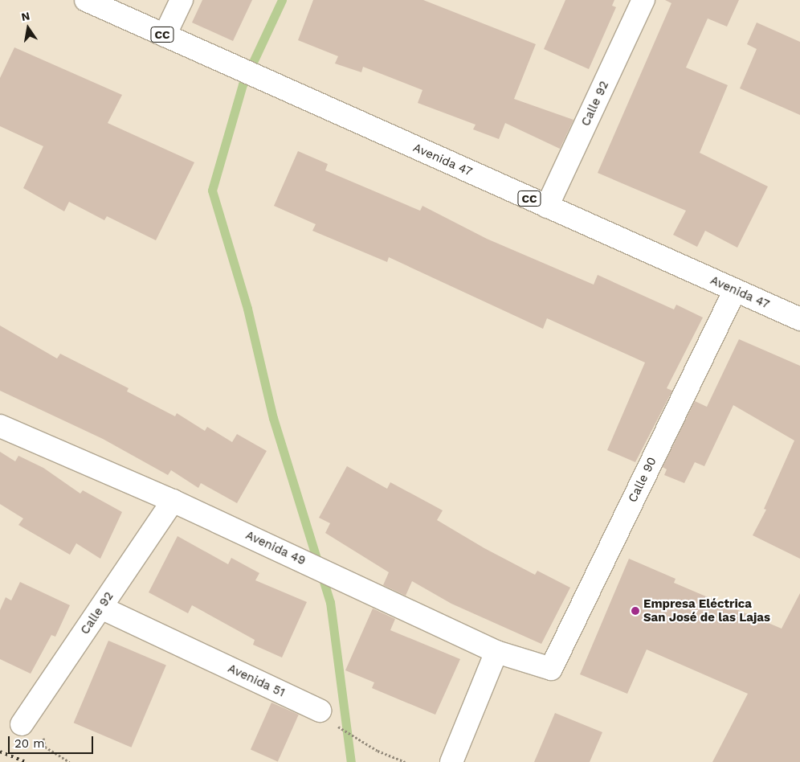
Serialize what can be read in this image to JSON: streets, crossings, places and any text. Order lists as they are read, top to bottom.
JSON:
{
  "streets": {
    "street": [
      "CC",
      "Calle 92",
      "Avenida 47",
      "Calle 90",
      "Avenida 49",
      "Avenida 51"
    ]
  },
  "crossings": [
    ["Calle 92", "Avenida 47"],
    ["Calle 92", "Avenida 49"],
    ["Calle 92", "Avenida 51"],
    ["Avenida 47", "Calle 90"],
    ["Calle 90", "Avenida 49"]
  ],
  "places": ["Empresa Eléctrica San José de las Lajas"],
  "scale_bar": "20 m",
  "north": "top"
}
